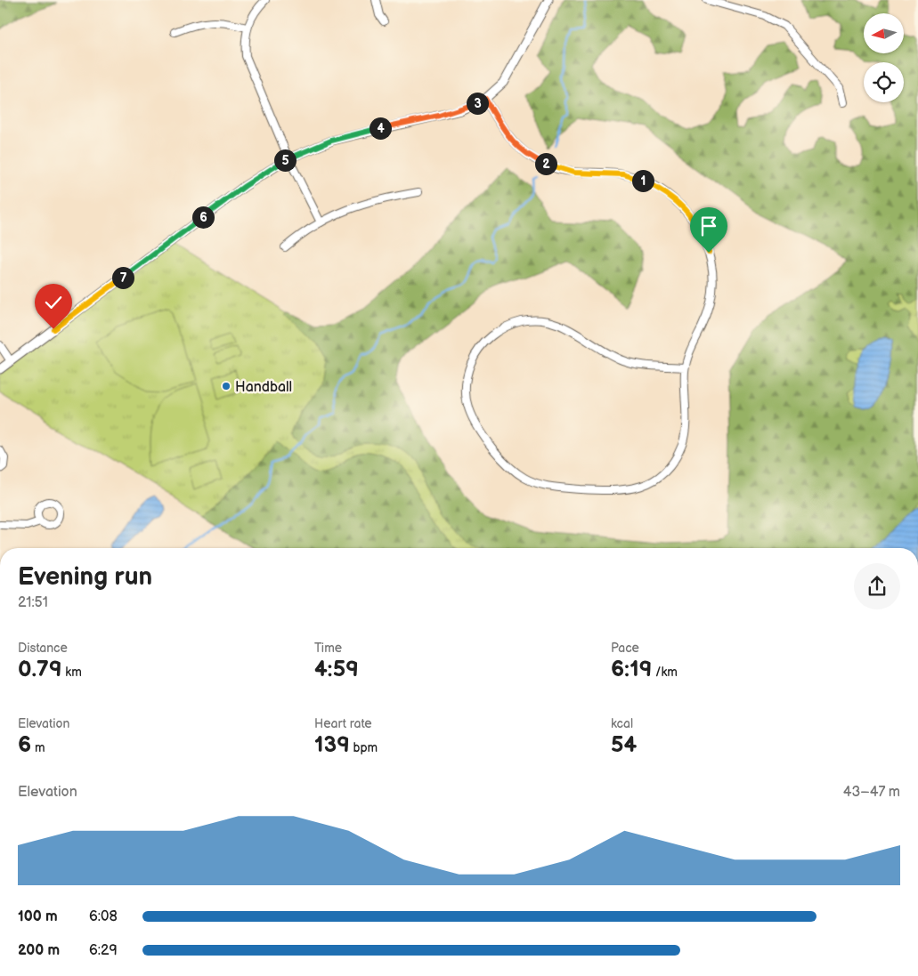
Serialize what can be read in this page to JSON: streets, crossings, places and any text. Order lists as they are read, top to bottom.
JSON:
{
  "places": ["Handball"],
  "north": "left",
  "page": {
    "pins": [
      "3",
      "4",
      "5",
      "2",
      "1",
      "6",
      "7"
    ],
    "heading": ["Evening run", "21:51"],
    "stats": [
      ["Distance", "0.79 km"],
      ["Time", "4:59"],
      ["Pace", "6:19 /km"],
      ["Elevation", "6 m"],
      ["Heart rate", "139 bpm"],
      ["kcal", "54"]
    ],
    "chart": ["Elevation", "43–47 m"],
    "list": [
      {
        "name": "100 m",
        "note": "6:08"
      },
      {
        "name": "200 m",
        "note": "6:29"
      }
    ]
  }
}
